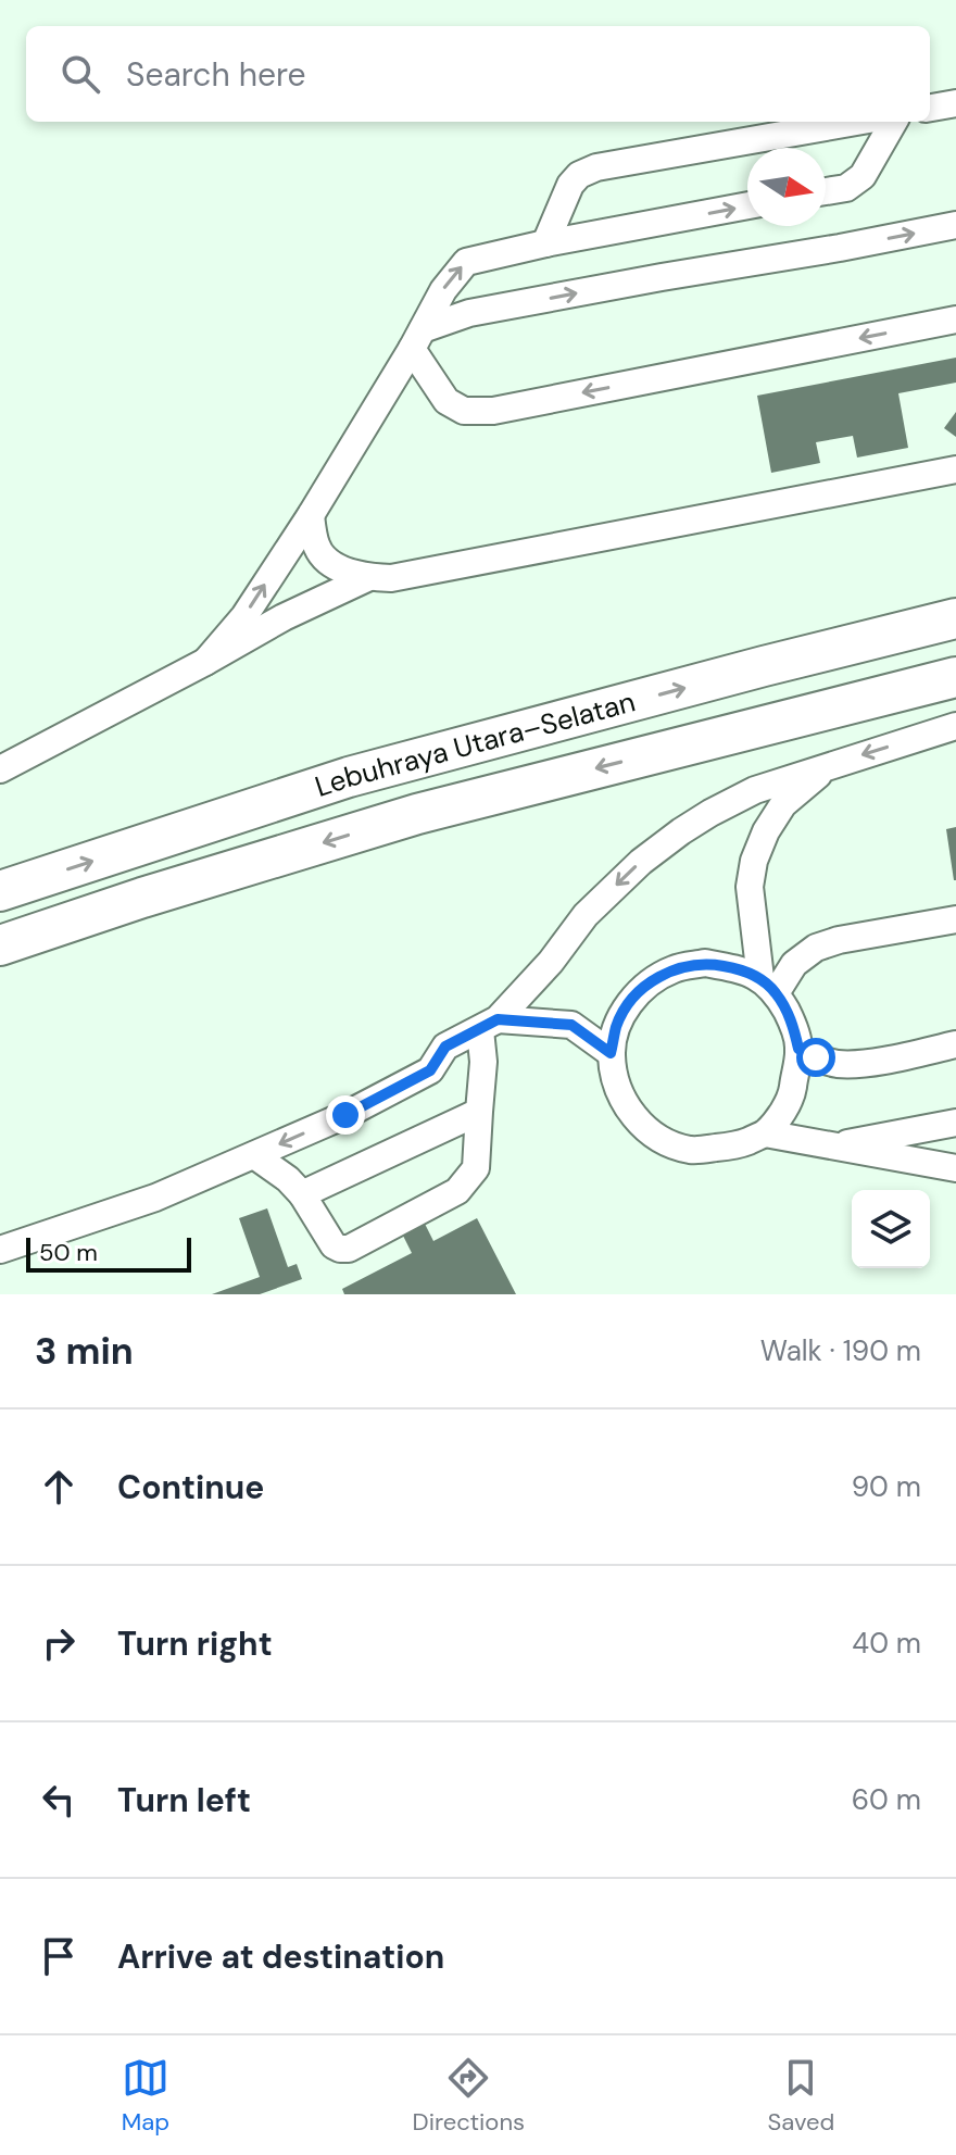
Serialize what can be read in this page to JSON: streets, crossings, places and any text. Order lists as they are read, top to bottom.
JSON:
{
  "streets": {
    "highway": ["Lebuhraya Utara–Selatan"]
  },
  "scale_bar": "50 m",
  "north": "right",
  "page": {
    "search": "Search here",
    "scale": "50 m",
    "heading": ["3 min", "Walk · 190 m"],
    "list": [
      ["Continue", "90 m"],
      ["Turn right", "40 m"],
      ["Turn left", "60 m"],
      "Arrive at destination"
    ],
    "nav": ["Map", "Directions", "Saved"]
  }
}
